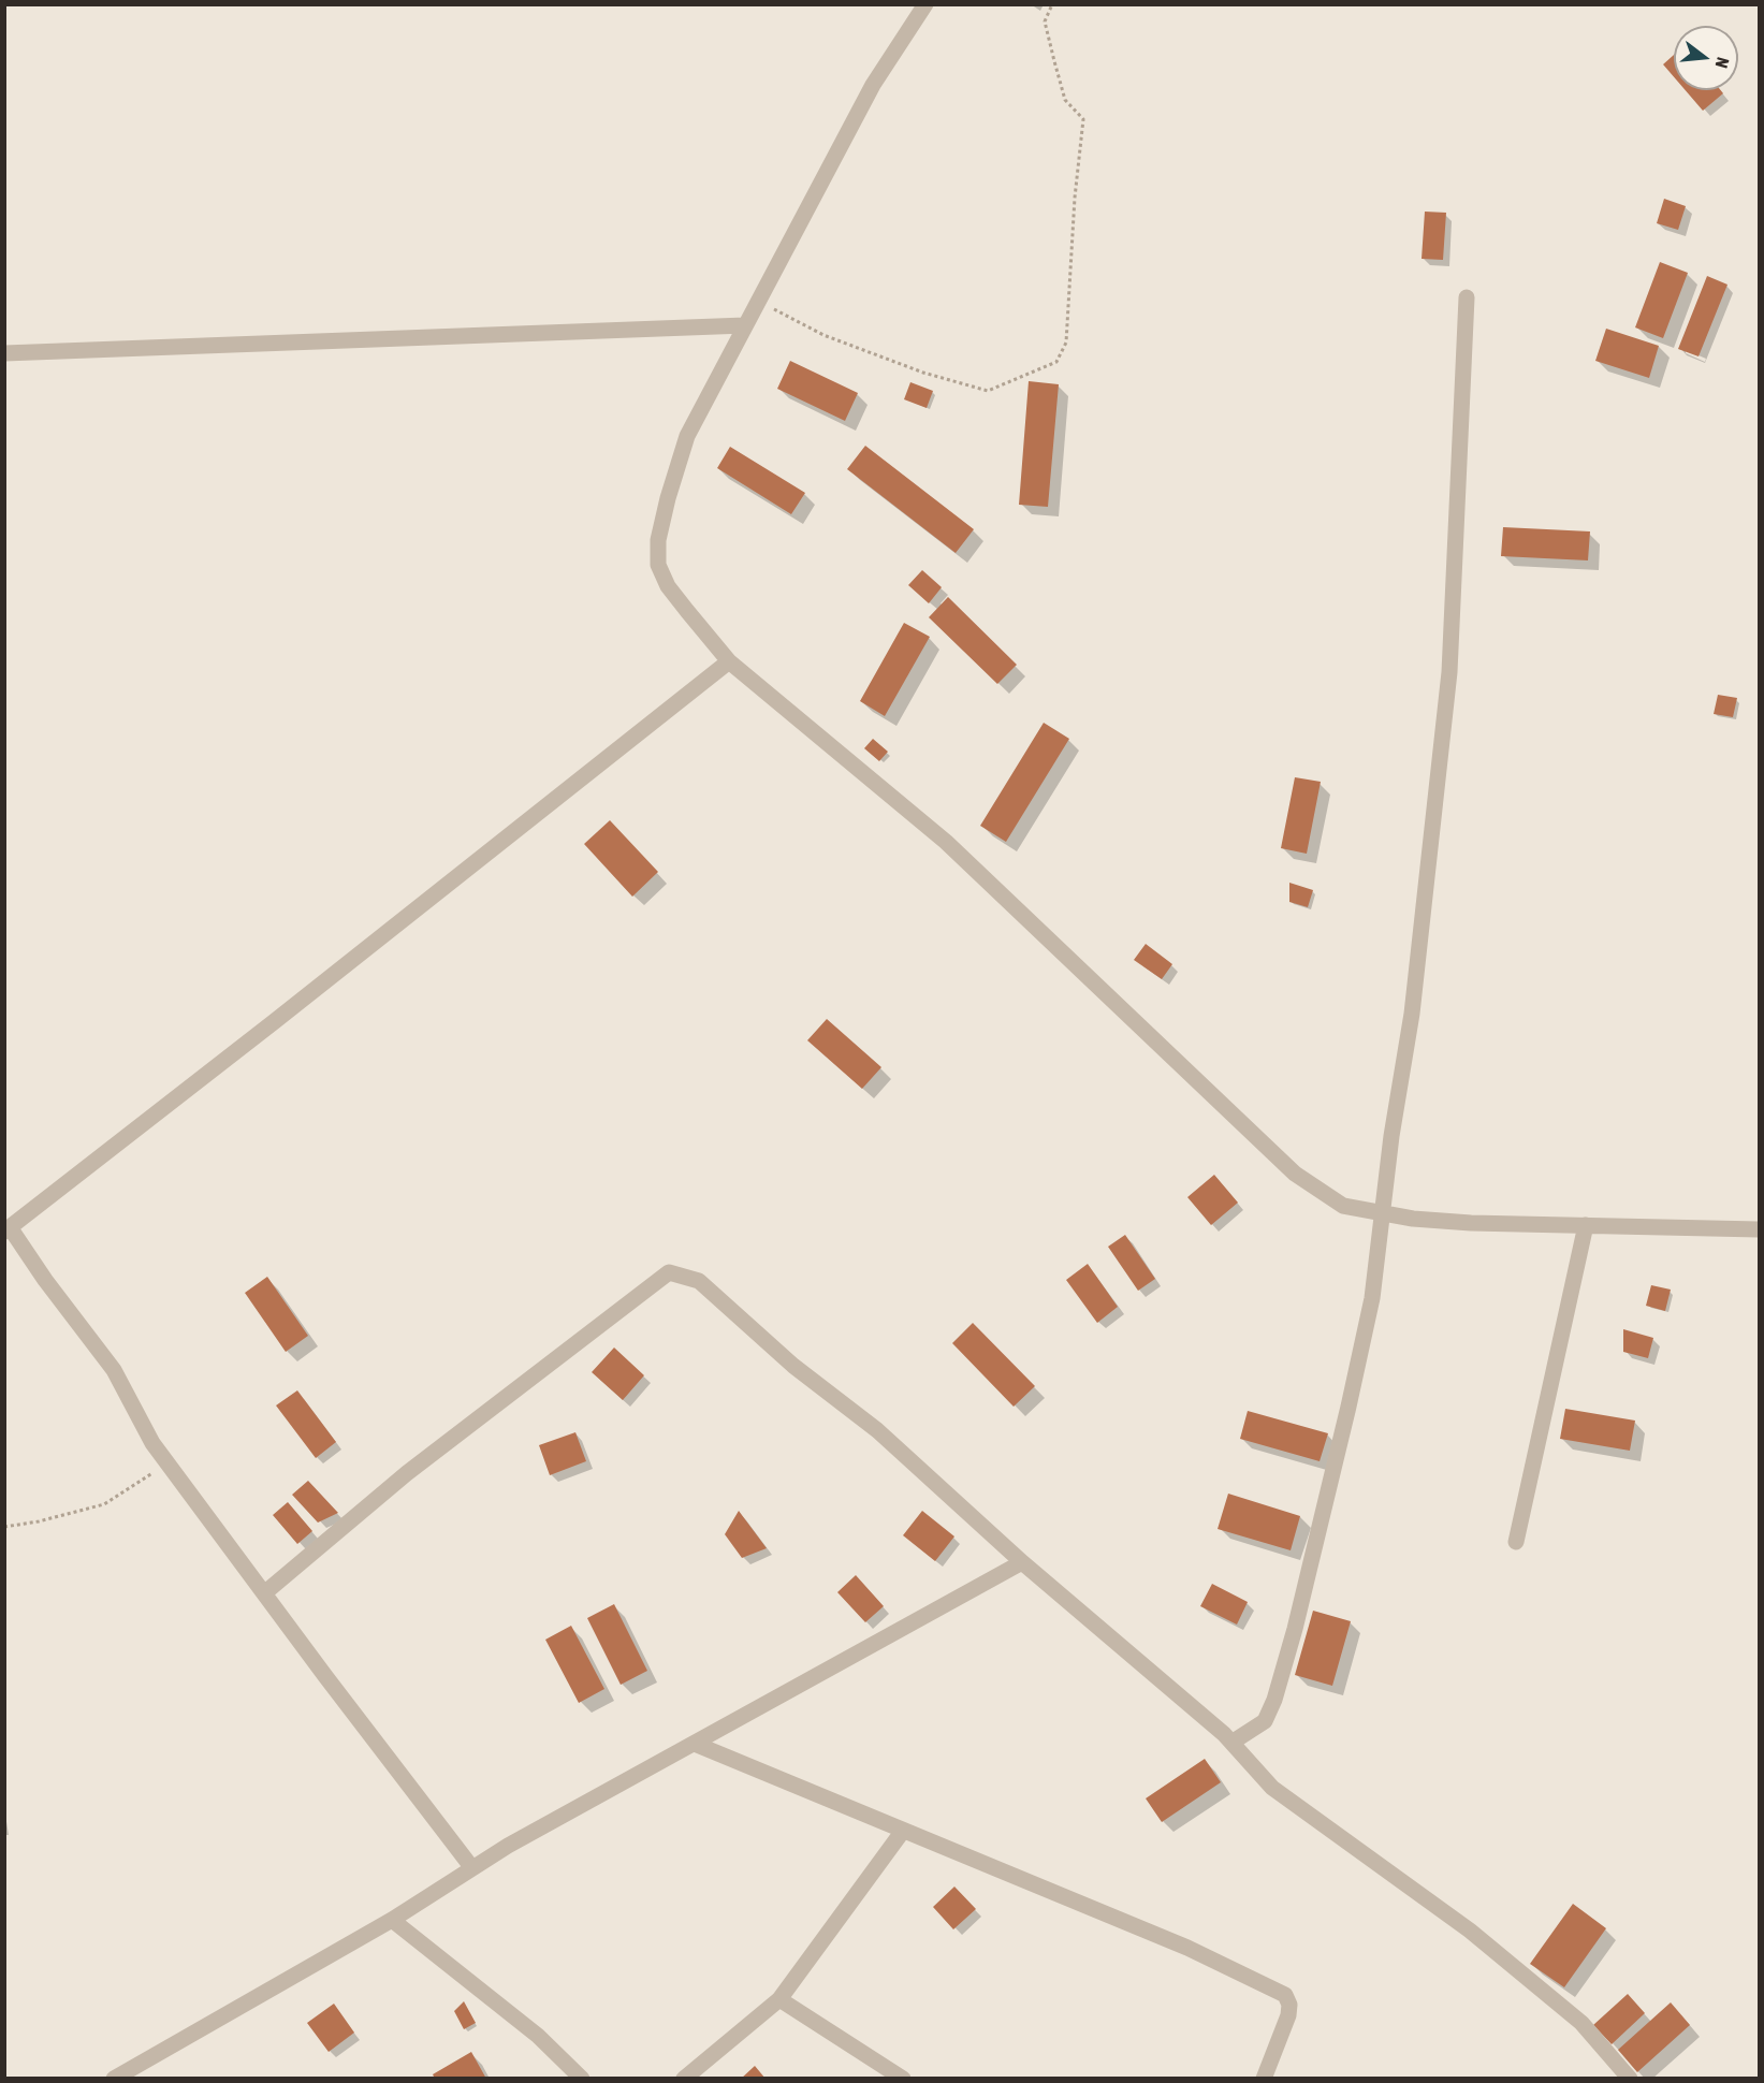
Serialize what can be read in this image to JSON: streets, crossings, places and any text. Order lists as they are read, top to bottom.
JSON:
{
  "north": "right"
}
